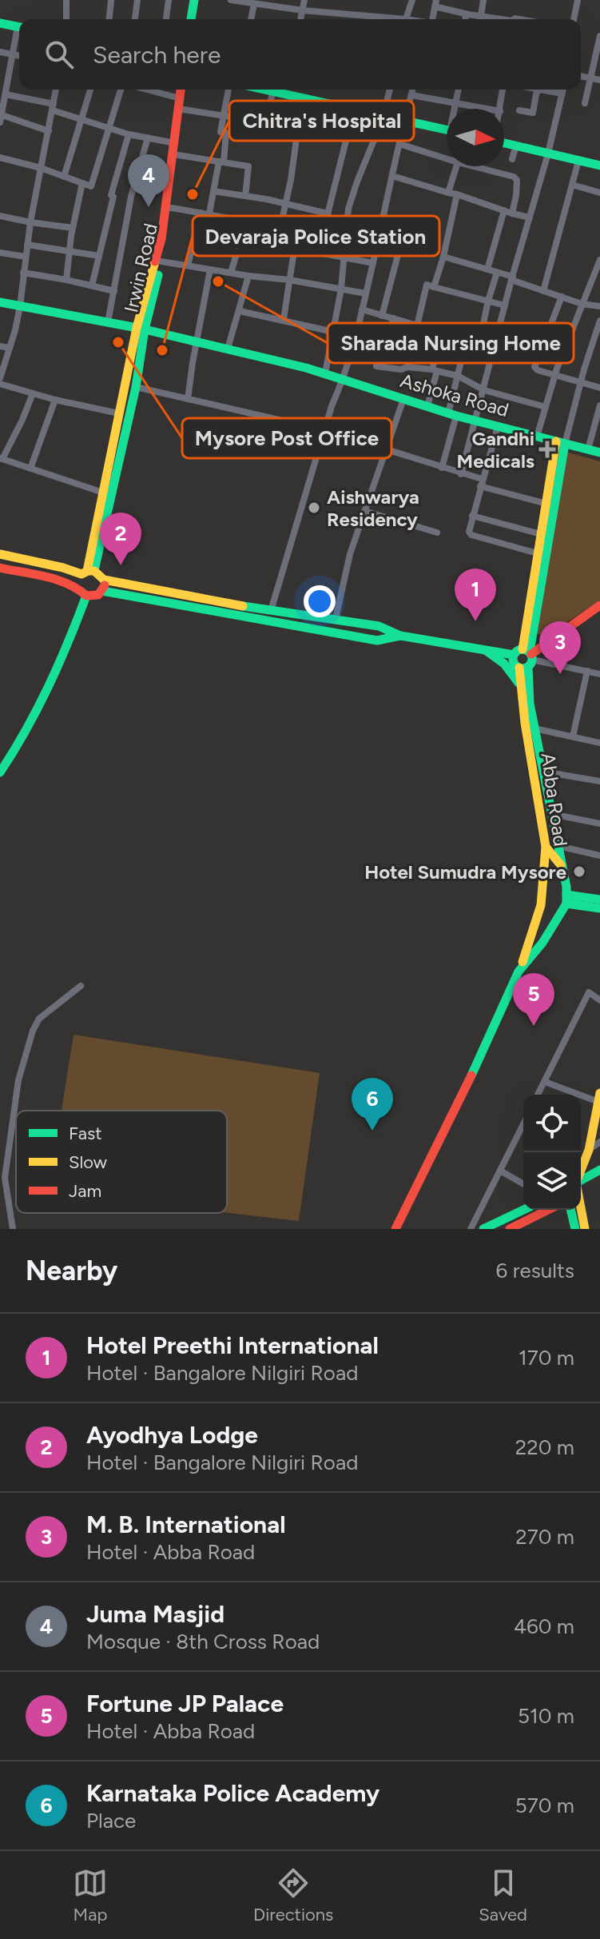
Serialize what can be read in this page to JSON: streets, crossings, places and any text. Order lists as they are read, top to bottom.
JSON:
{
  "streets": {
    "main road": ["Irwin Road", "Ashoka Road", "Abba Road"]
  },
  "crossings": [
    ["Irwin Road", "Ashoka Road"]
  ],
  "places": {
    "other": [
      "Chitra's Hospital",
      "Sharada Nursing Home",
      "Mysore Post Office",
      "Devaraja Police Station",
      "Aishwarya Residency",
      "Hotel Sumudra Mysore"
    ],
    "health": ["Gandhi Medicals"]
  },
  "legend": ["Fast", "Slow", "Jam"],
  "north": "right",
  "page": {
    "search": "Search here",
    "pins": [
      "4",
      "2",
      "1",
      "3",
      "5",
      "6"
    ],
    "heading": ["Nearby", "6 results"],
    "list": [
      {
        "mark": "1",
        "name": "Hotel Preethi International",
        "note": "Hotel · Bangalore Nilgiri Road",
        "value": "170 m"
      },
      {
        "mark": "2",
        "name": "Ayodhya Lodge",
        "note": "Hotel · Bangalore Nilgiri Road",
        "value": "220 m"
      },
      {
        "mark": "3",
        "name": "M. B. International",
        "note": "Hotel · Abba Road",
        "value": "270 m"
      },
      {
        "mark": "4",
        "name": "Juma Masjid",
        "note": "Mosque · 8th Cross Road",
        "value": "460 m"
      },
      {
        "mark": "5",
        "name": "Fortune JP Palace",
        "note": "Hotel · Abba Road",
        "value": "510 m"
      },
      {
        "mark": "6",
        "name": "Karnataka Police Academy",
        "note": "Place",
        "value": "570 m"
      }
    ],
    "nav": ["Map", "Directions", "Saved"]
  }
}
